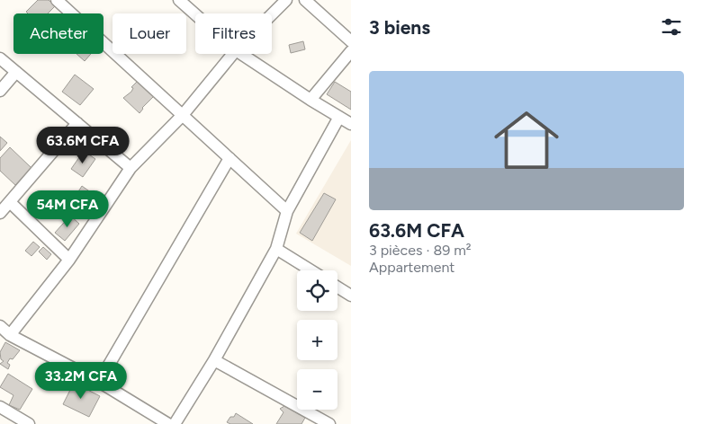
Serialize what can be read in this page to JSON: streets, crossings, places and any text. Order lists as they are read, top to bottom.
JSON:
{
  "page": {
    "heading": "3 biens",
    "chip": ["Acheter", "Louer", "Filtres"],
    "list": [
      {
        "name": "63.6M CFA",
        "note": "3 pièces · 89 m² · Appartement"
      }
    ],
    "price": ["63.6M CFA", "54M CFA", "33.2M CFA"],
    "map_buttons": ["+", "−"]
  }
}
